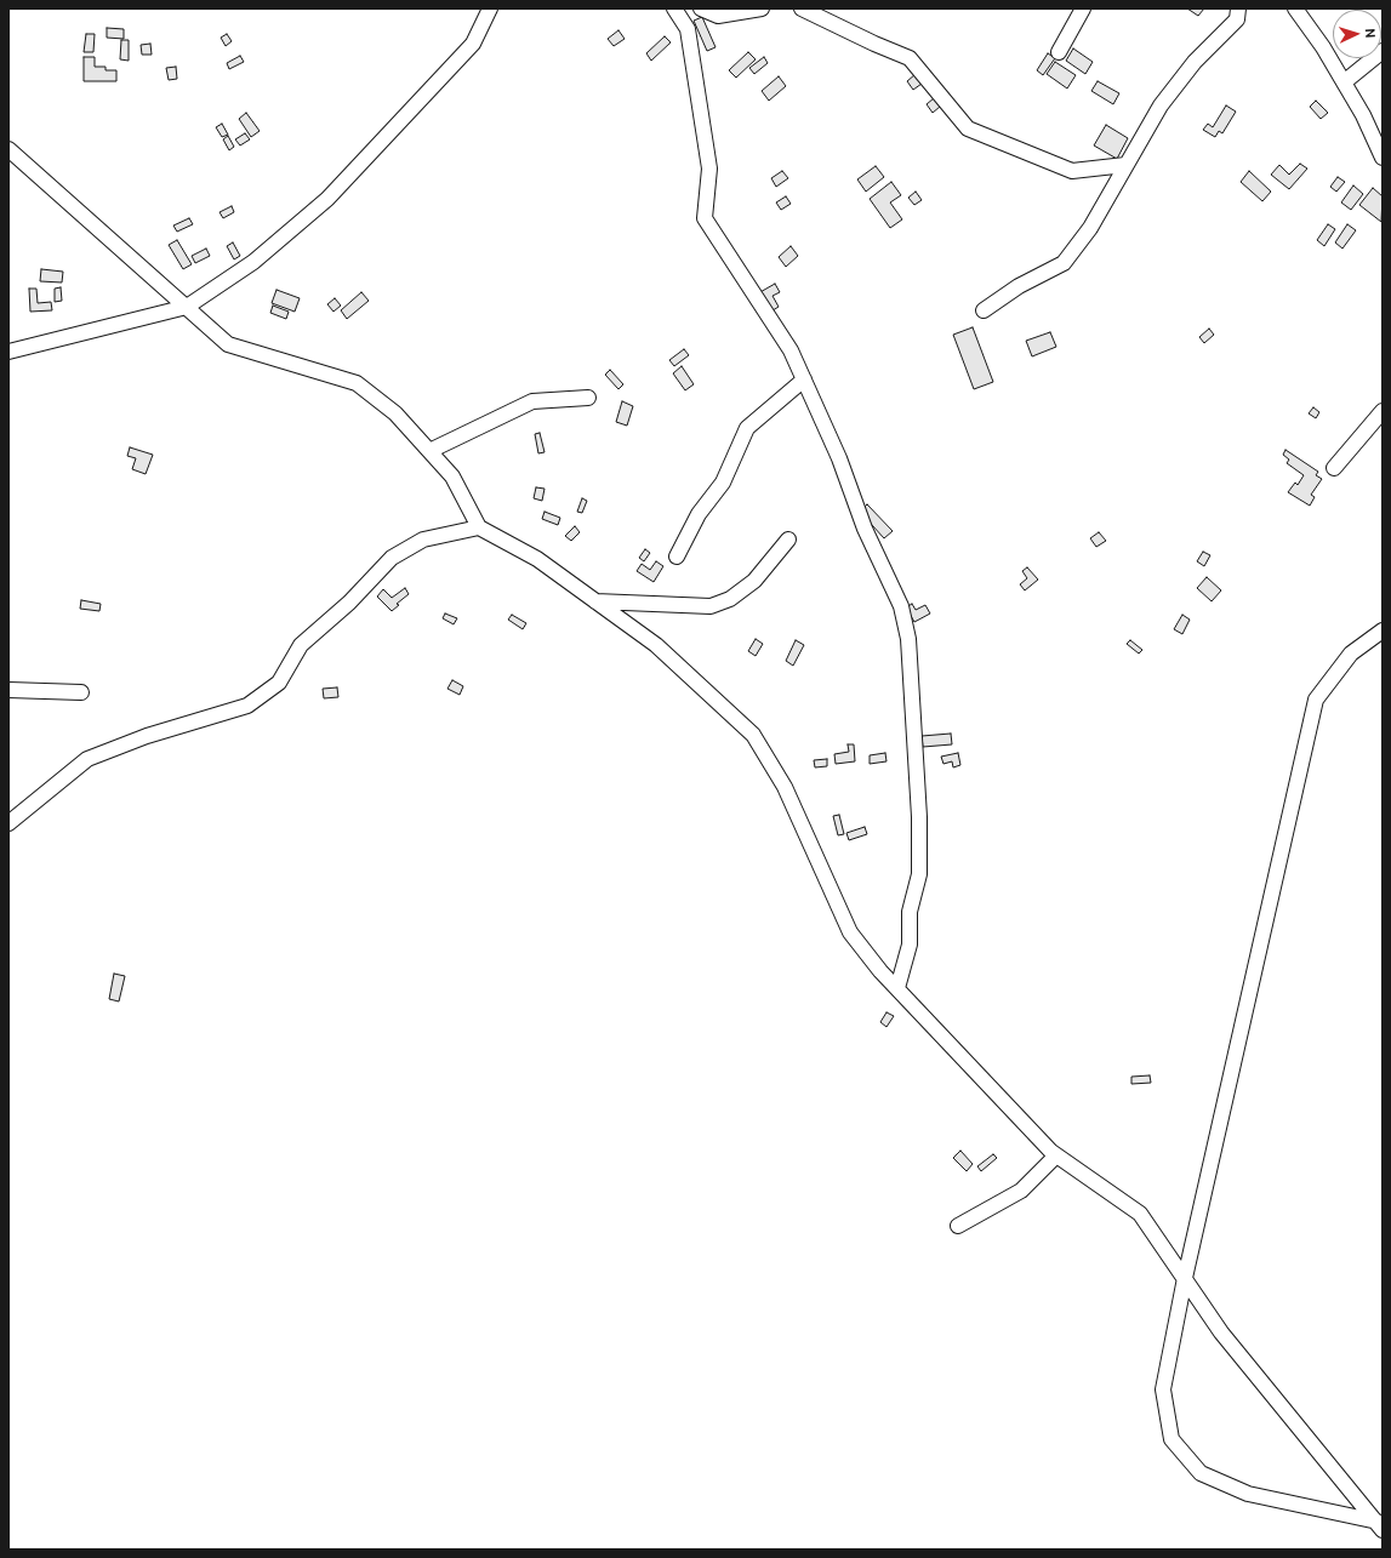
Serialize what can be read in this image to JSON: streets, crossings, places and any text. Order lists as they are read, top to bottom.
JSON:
{
  "north": "right"
}
